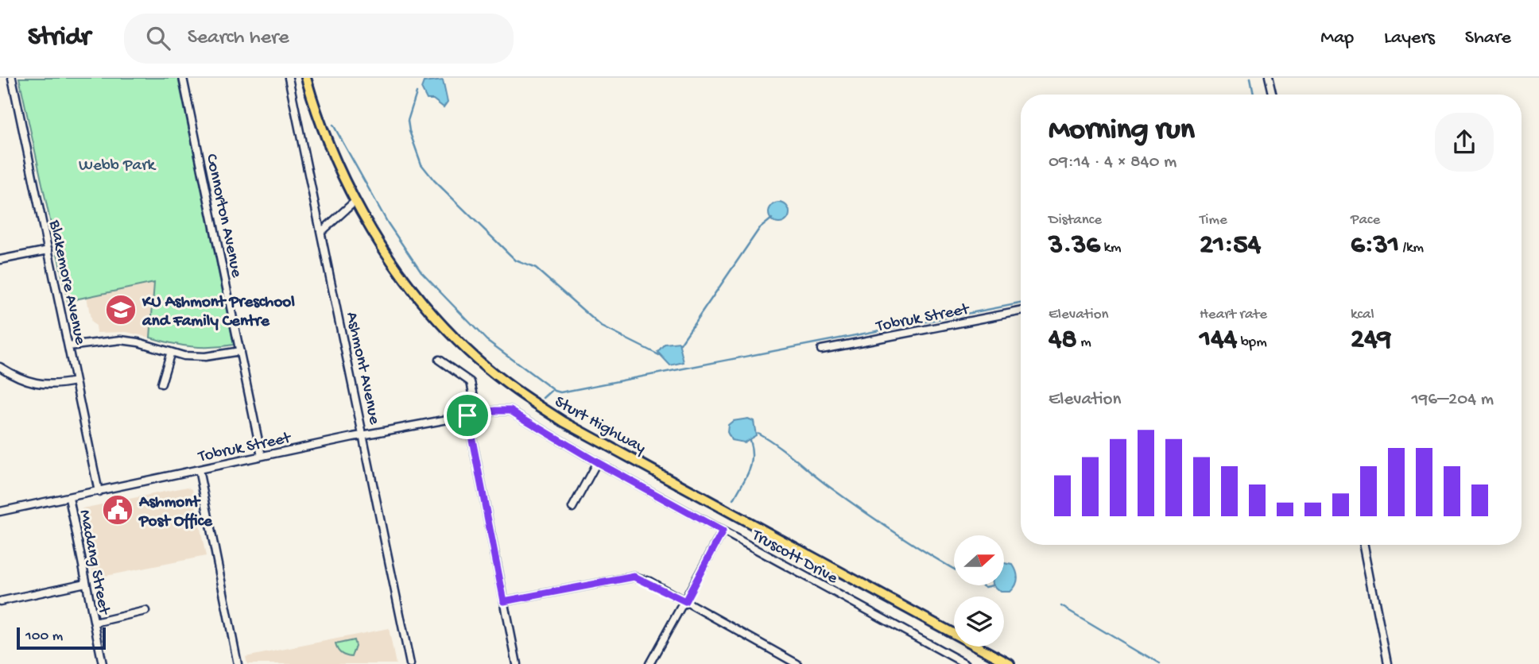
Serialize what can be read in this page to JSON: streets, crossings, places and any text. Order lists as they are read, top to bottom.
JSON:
{
  "streets": {
    "highway": ["Sturt Highway"],
    "street": [
      "Connorton Avenue",
      "Blakemore Avenue",
      "Tobruk Street",
      "Ashmont Avenue",
      "Truscott Drive",
      "Madang Street"
    ]
  },
  "crossings": [
    ["Connorton Avenue", "Tobruk Street"],
    ["Blakemore Avenue", "Tobruk Street"],
    ["Tobruk Street", "Ashmont Avenue"],
    ["Tobruk Street", "Truscott Drive"],
    ["Tobruk Street", "Madang Street"]
  ],
  "parks": ["Webb Park"],
  "places": {
    "school or university": ["KU Ashmont Preschool and Family Centre"],
    "public building": ["Ashmont Post Office"]
  },
  "scale_bar": "100 m",
  "north": "right",
  "page": {
    "header": "Stridr",
    "search": "Search here",
    "nav": ["Map", "Layers", "Share"],
    "heading": ["Morning run", "09:14 · 4 × 840 m"],
    "stats": [
      ["Distance", "3.36 km"],
      ["Time", "21:54"],
      ["Pace", "6:31 /km"],
      ["Elevation", "48 m"],
      ["Heart rate", "144 bpm"],
      ["kcal", "249"]
    ],
    "chart": ["Elevation", "196–204 m"],
    "scale": "100 m"
  }
}
